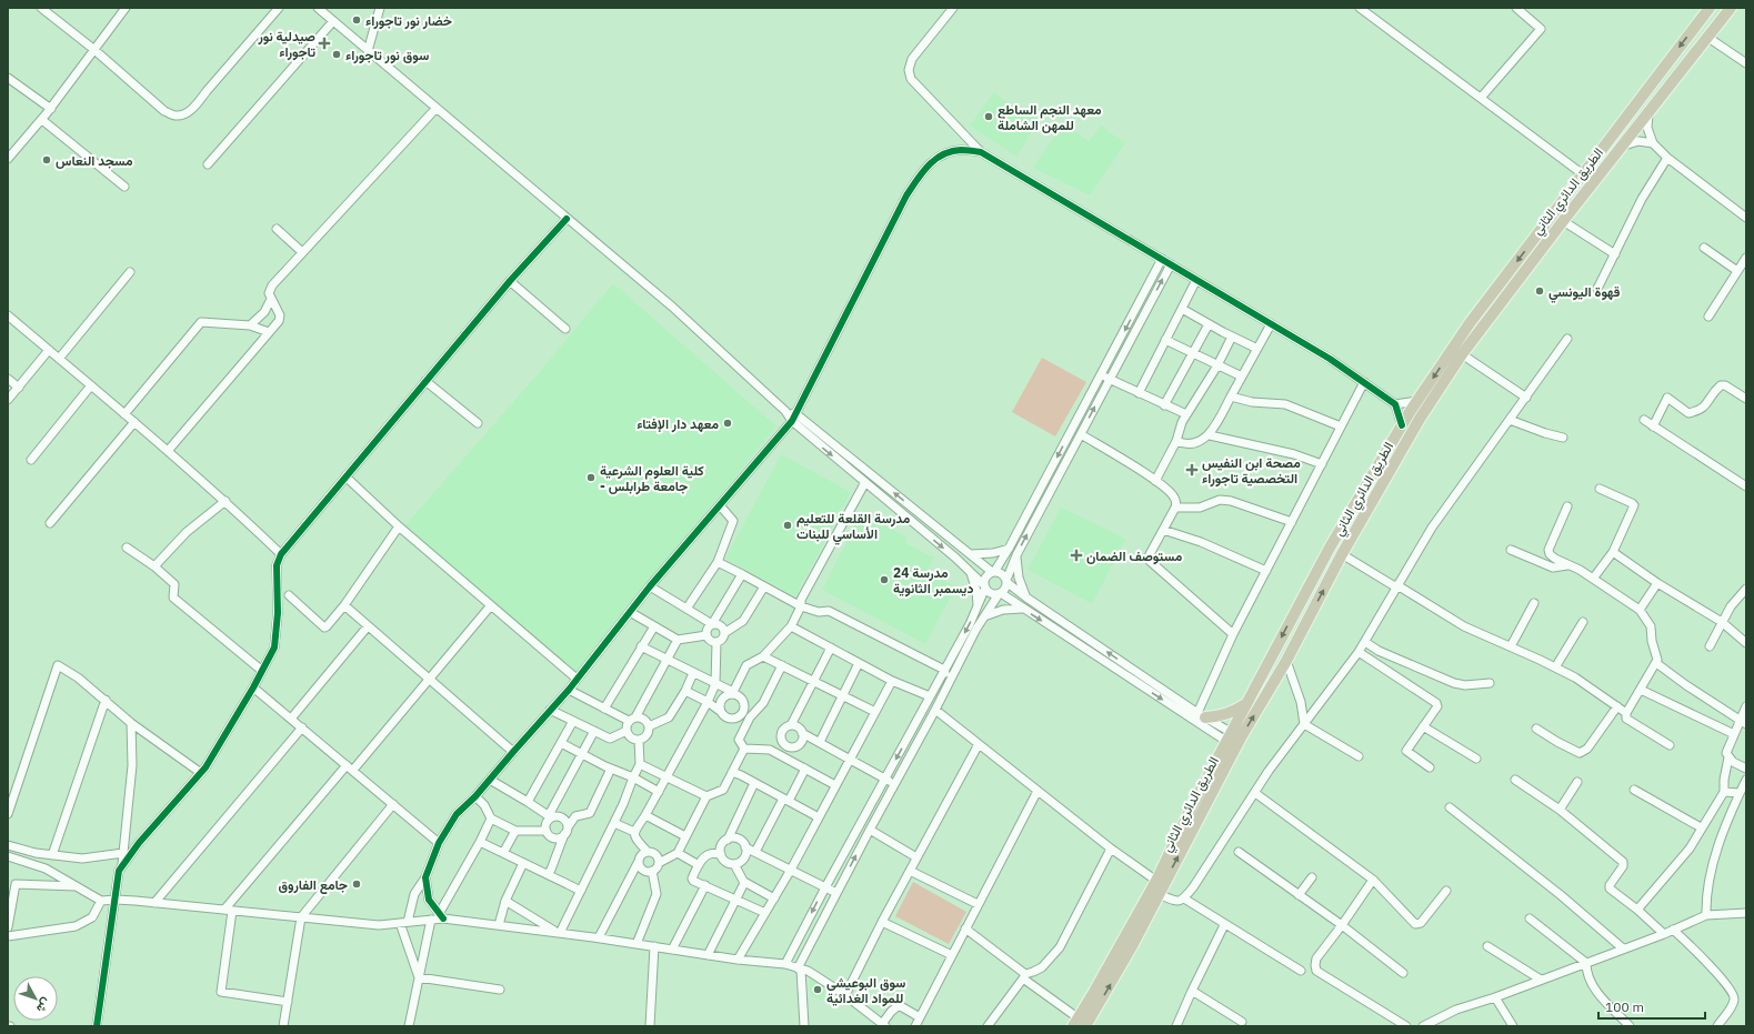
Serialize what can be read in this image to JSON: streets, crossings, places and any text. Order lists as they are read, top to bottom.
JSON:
{
  "streets": {
    "highway": ["الطريق الدائري الثاني"]
  },
  "places": {
    "other": [
      "خضار نور تاجوراء",
      "سوق نور تاجوراء",
      "معهد النجم الساطع للمهن الشاملة",
      "مسجد النعاس",
      "قهوة اليونسي",
      "معهد دار الإفتاء",
      "كلية العلوم الشرعية - جامعة طرابلس",
      "مدرسة القلعة للتعليم الأساسي للبنات",
      "مدرسة 24 ديسمبر الثانوية",
      "جامع الفاروق",
      "سوق البوعيشي للمواد الغدائية"
    ],
    "health": ["صيدلية نور تاجوراء", "مصحة ابن النفيس التخصصية تاجوراء", "مستوصف الضمان"]
  },
  "scale_bar": "100 m",
  "north": "bottom right"
}
